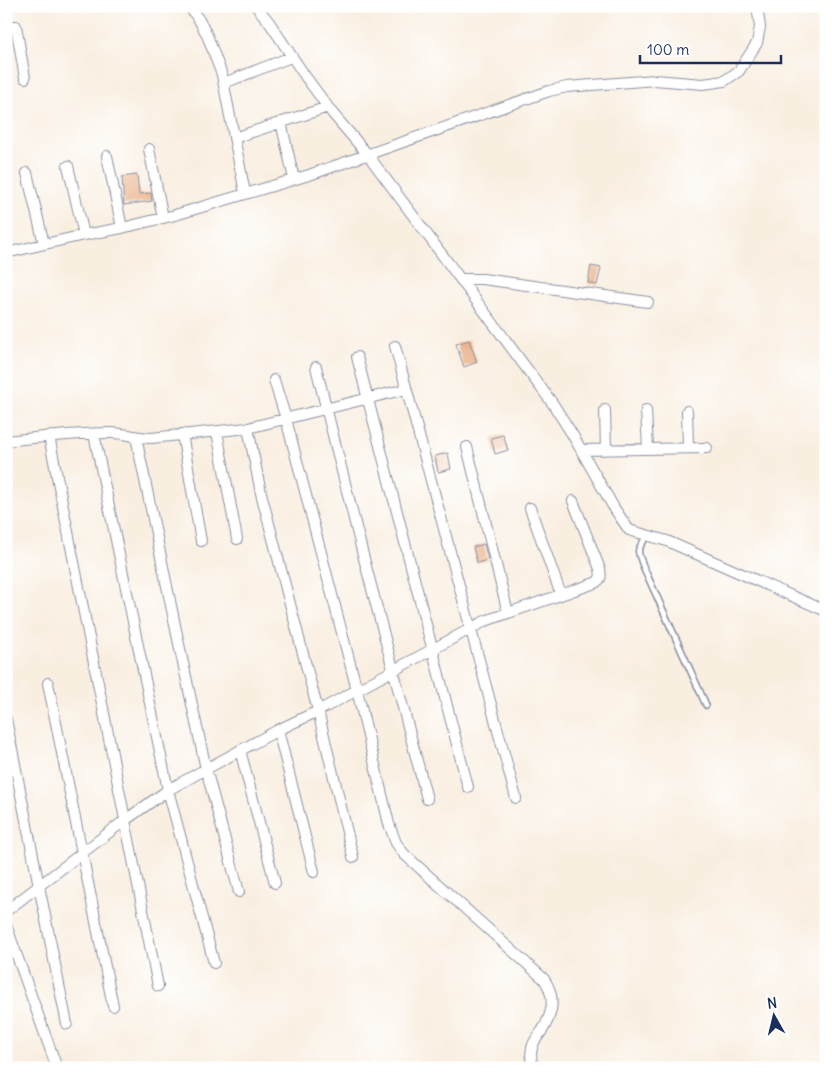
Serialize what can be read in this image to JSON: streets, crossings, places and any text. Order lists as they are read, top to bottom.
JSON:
{
  "scale_bar": "100 m",
  "north": "top"
}
